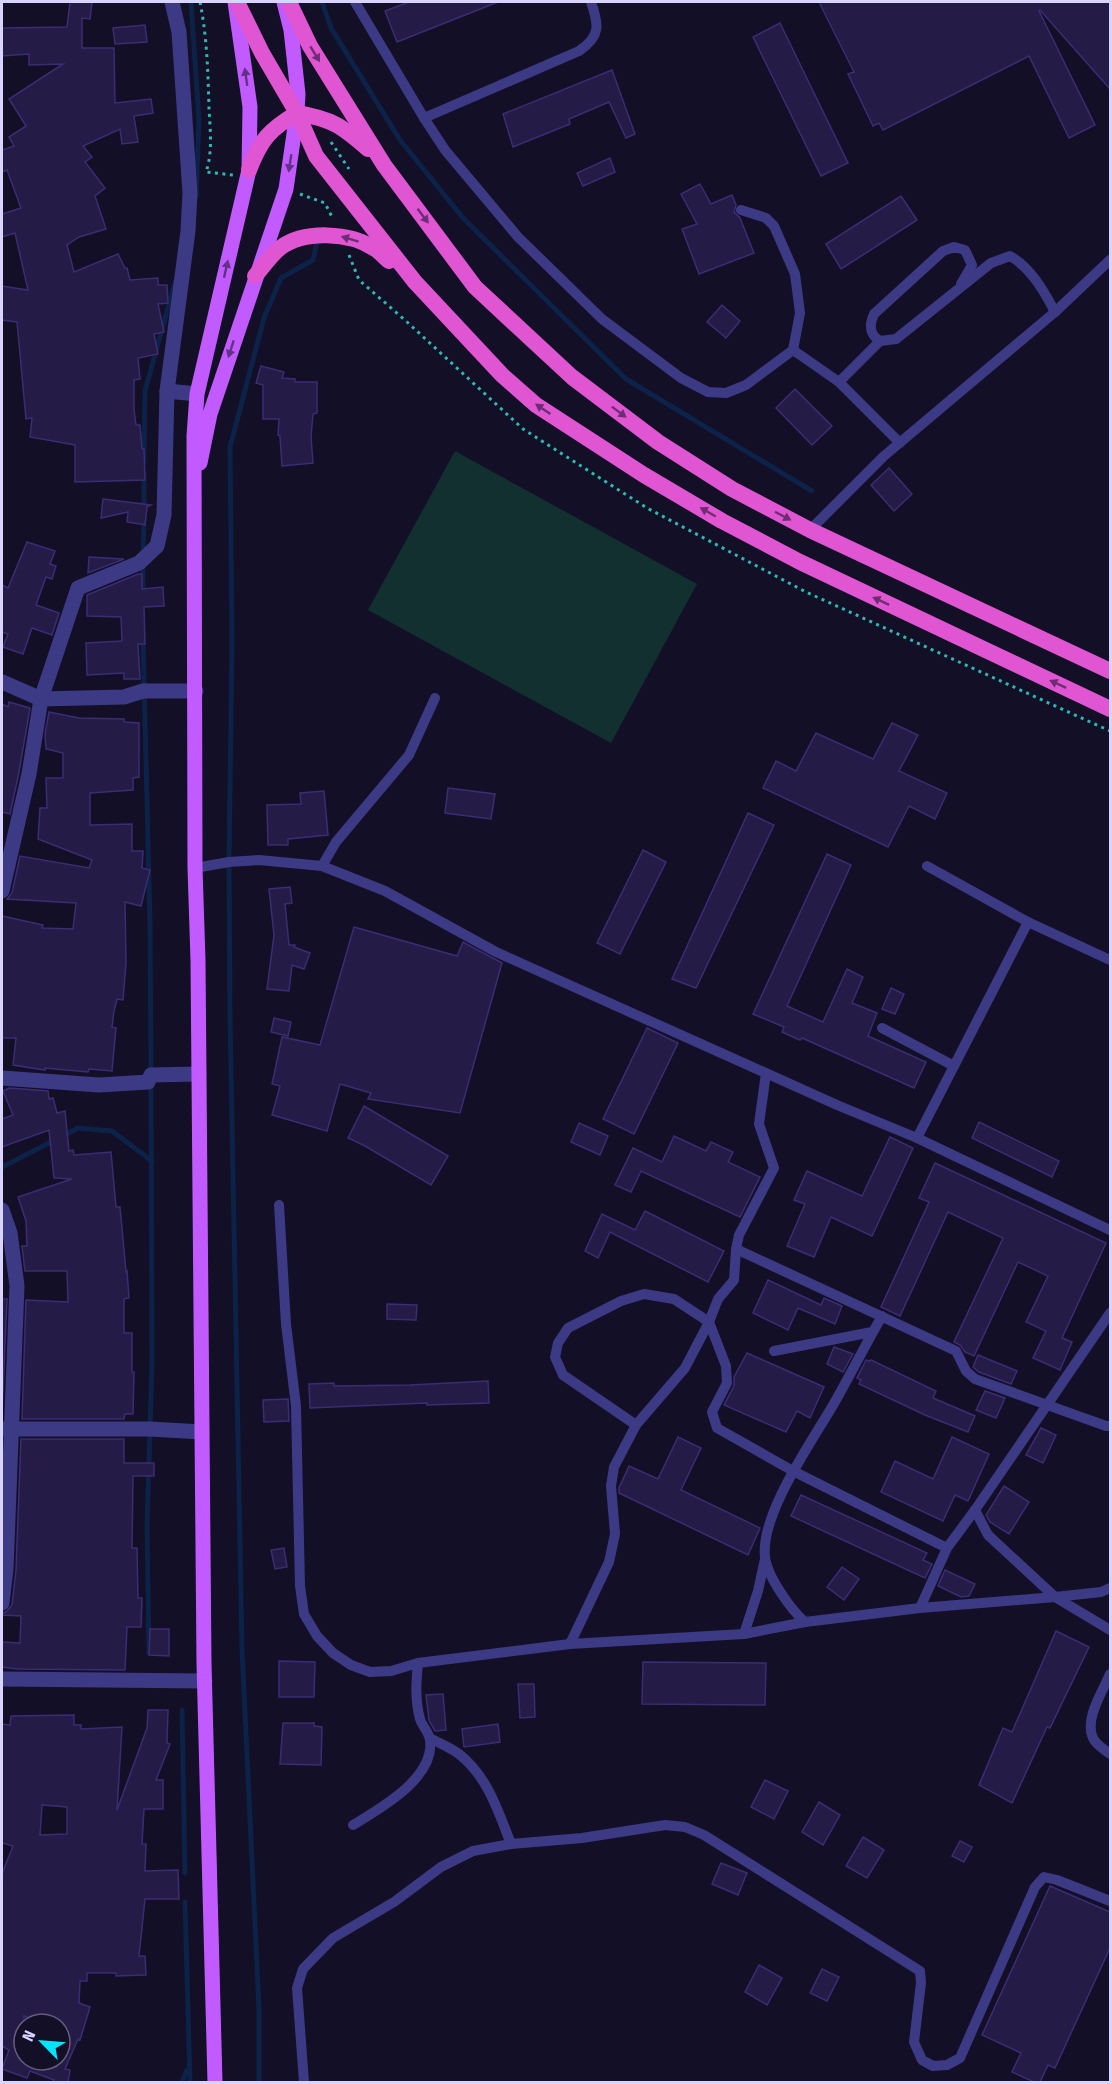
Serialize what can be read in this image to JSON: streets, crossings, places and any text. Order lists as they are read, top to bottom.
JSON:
{
  "north": "top left"
}
